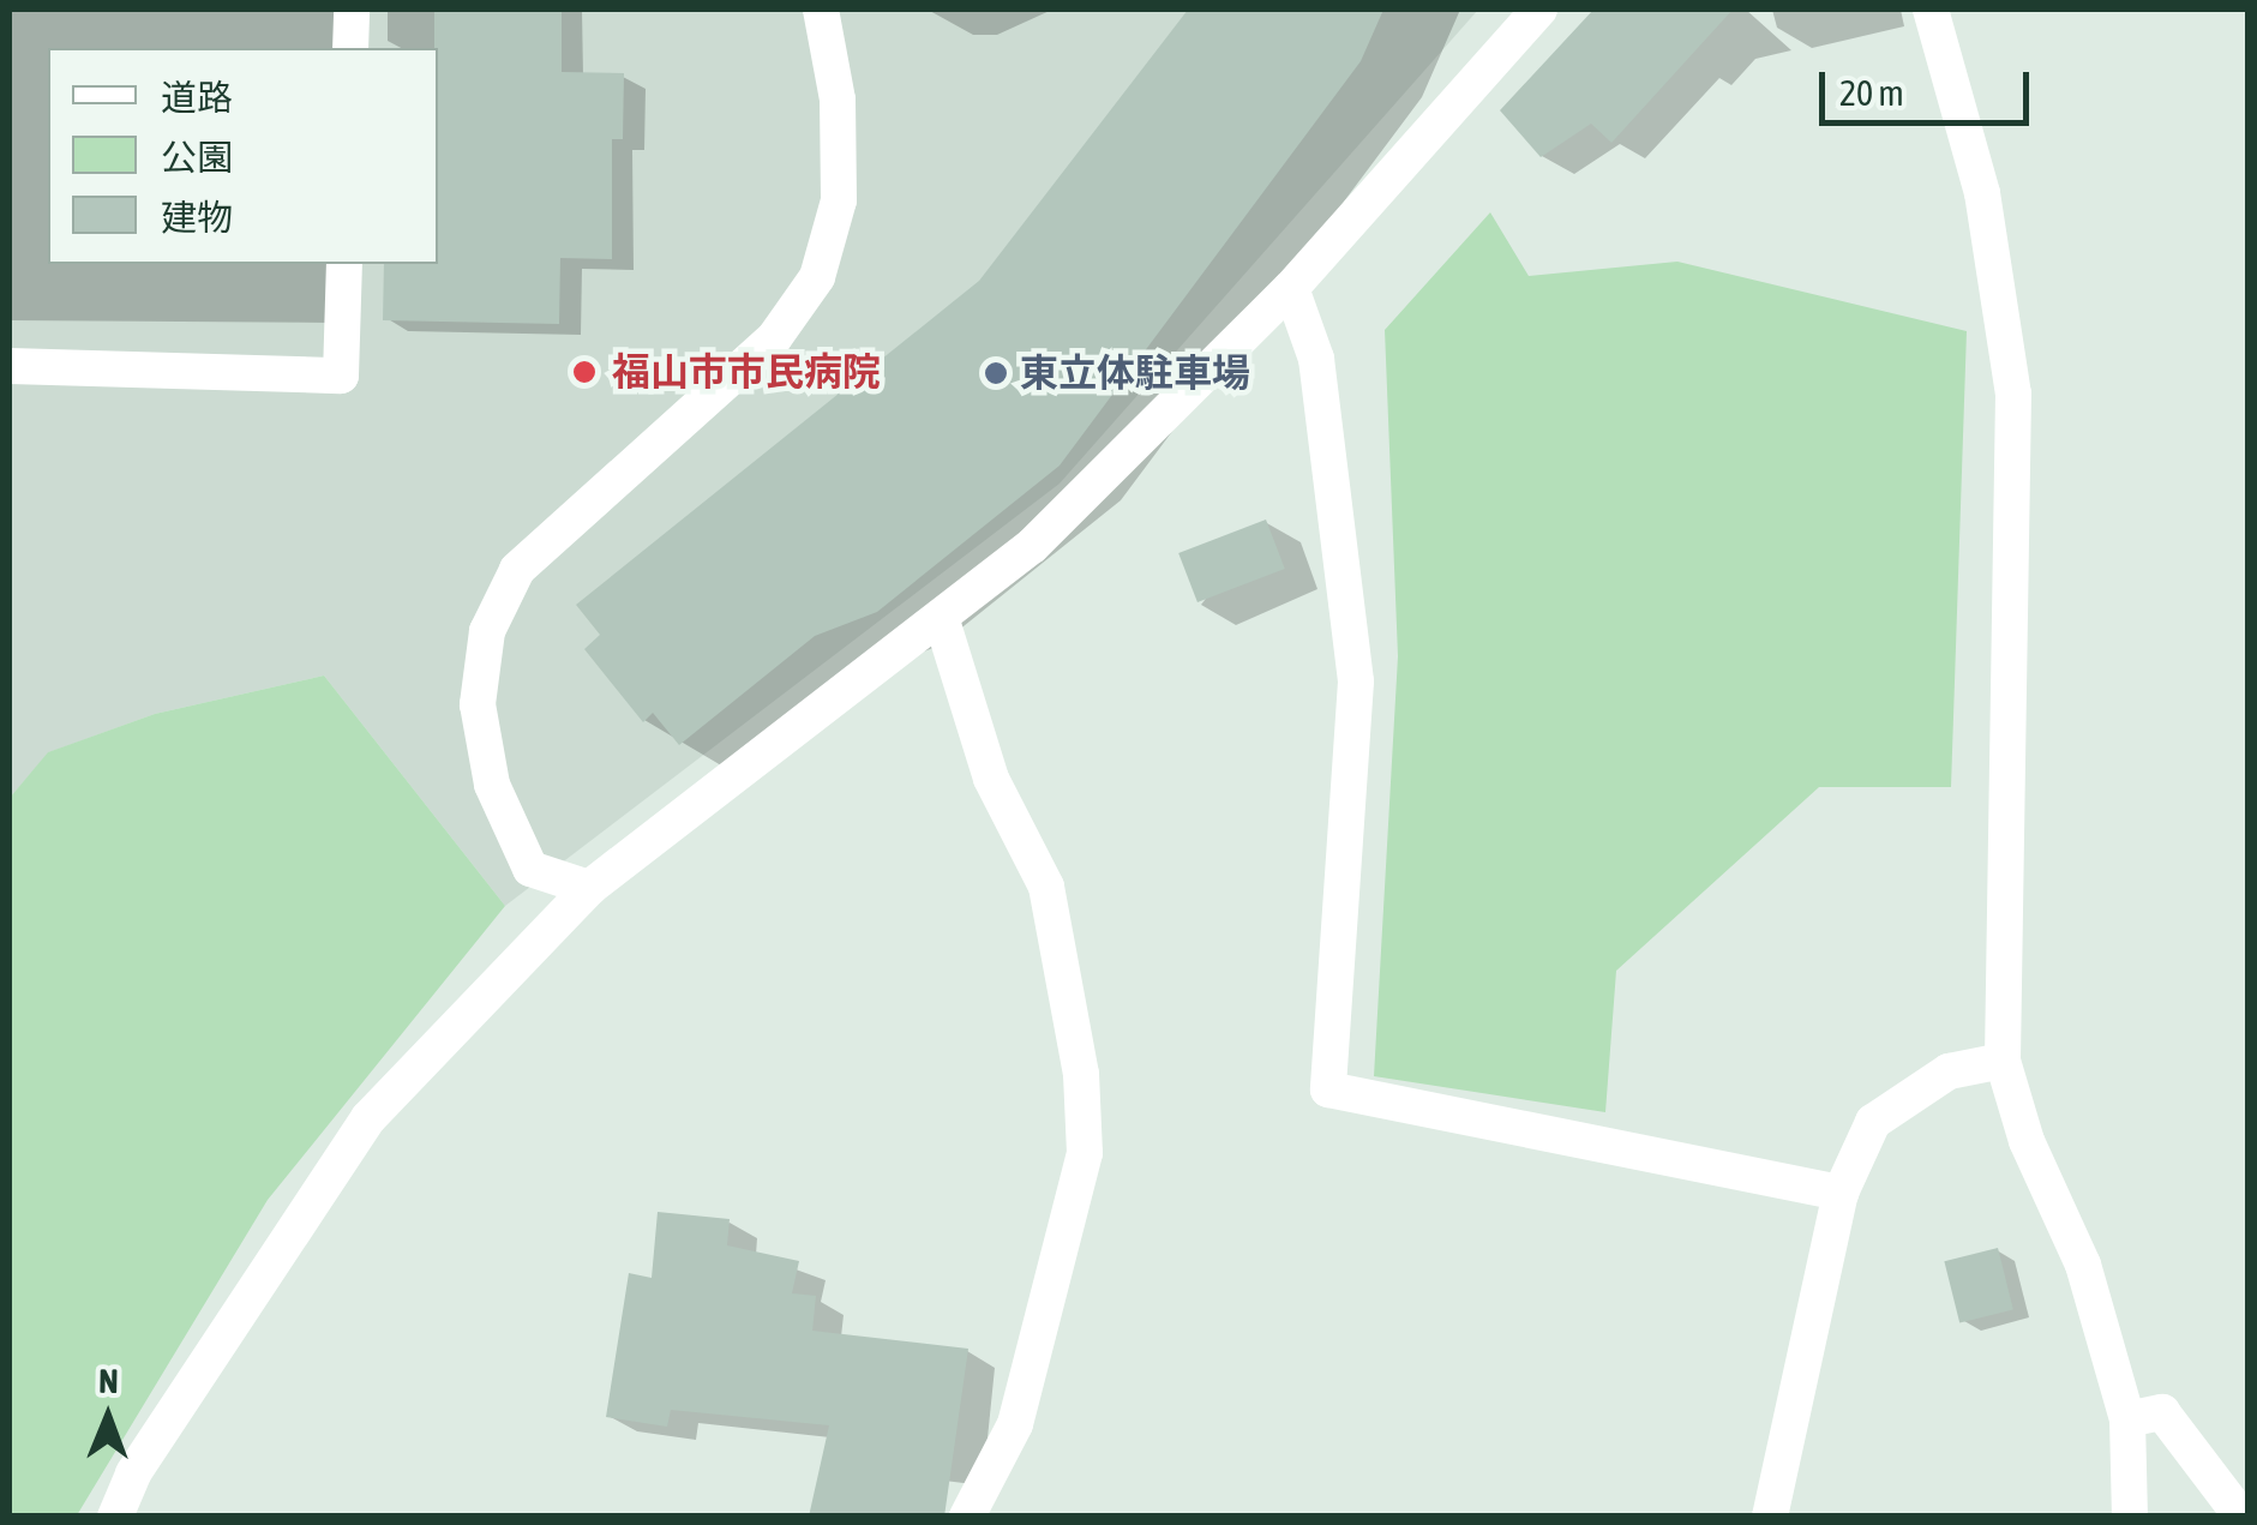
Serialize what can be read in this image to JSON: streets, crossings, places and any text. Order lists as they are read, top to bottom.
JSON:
{
  "places": ["福山市市民病院", "東立体駐車場"],
  "legend": ["道路", "公園", "建物"],
  "scale_bar": "20 m",
  "north": "top"
}
